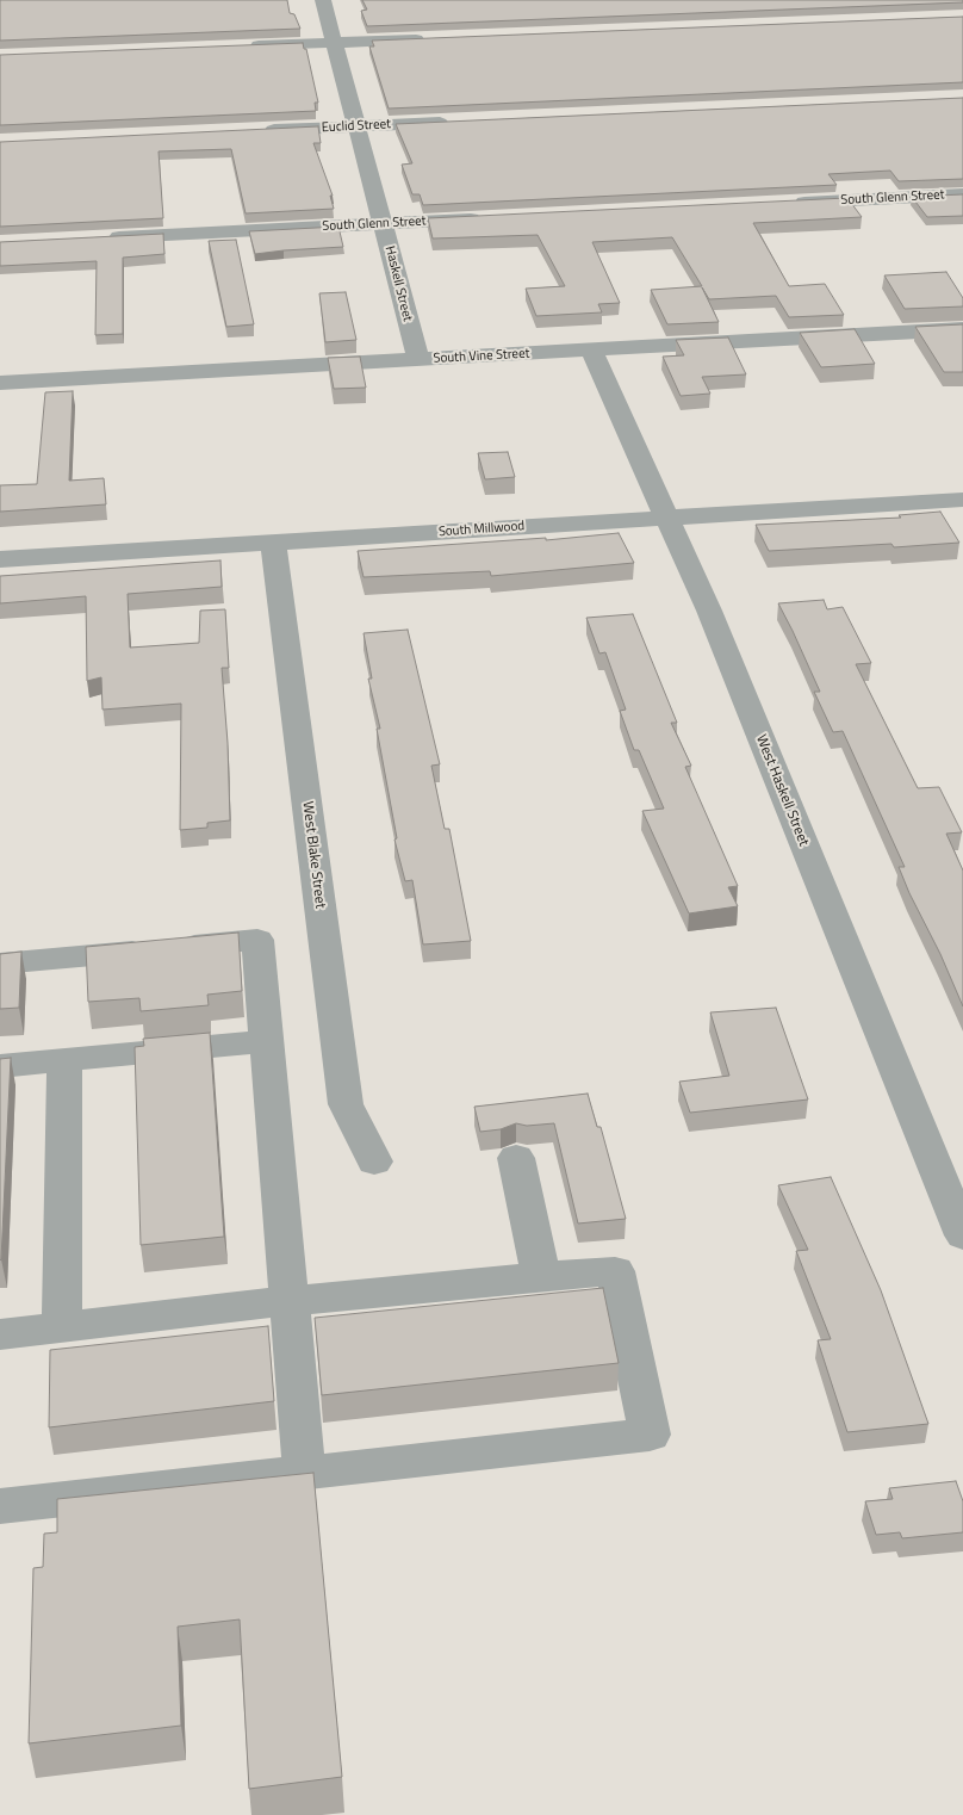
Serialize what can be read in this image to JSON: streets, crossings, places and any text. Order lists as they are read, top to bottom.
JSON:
{
  "streets": {
    "street": [
      "Euclid Street",
      "South Glenn Street",
      "Haskell Street",
      "South Vine Street",
      "South Millwood",
      "West Haskell Street",
      "West Blake Street"
    ]
  },
  "crossings": [
    ["Euclid Street", "Haskell Street"],
    ["South Glenn Street", "Haskell Street"],
    ["Haskell Street", "South Vine Street"],
    ["South Vine Street", "West Haskell Street"],
    ["South Millwood", "West Haskell Street"],
    ["South Millwood", "West Blake Street"]
  ]
}
